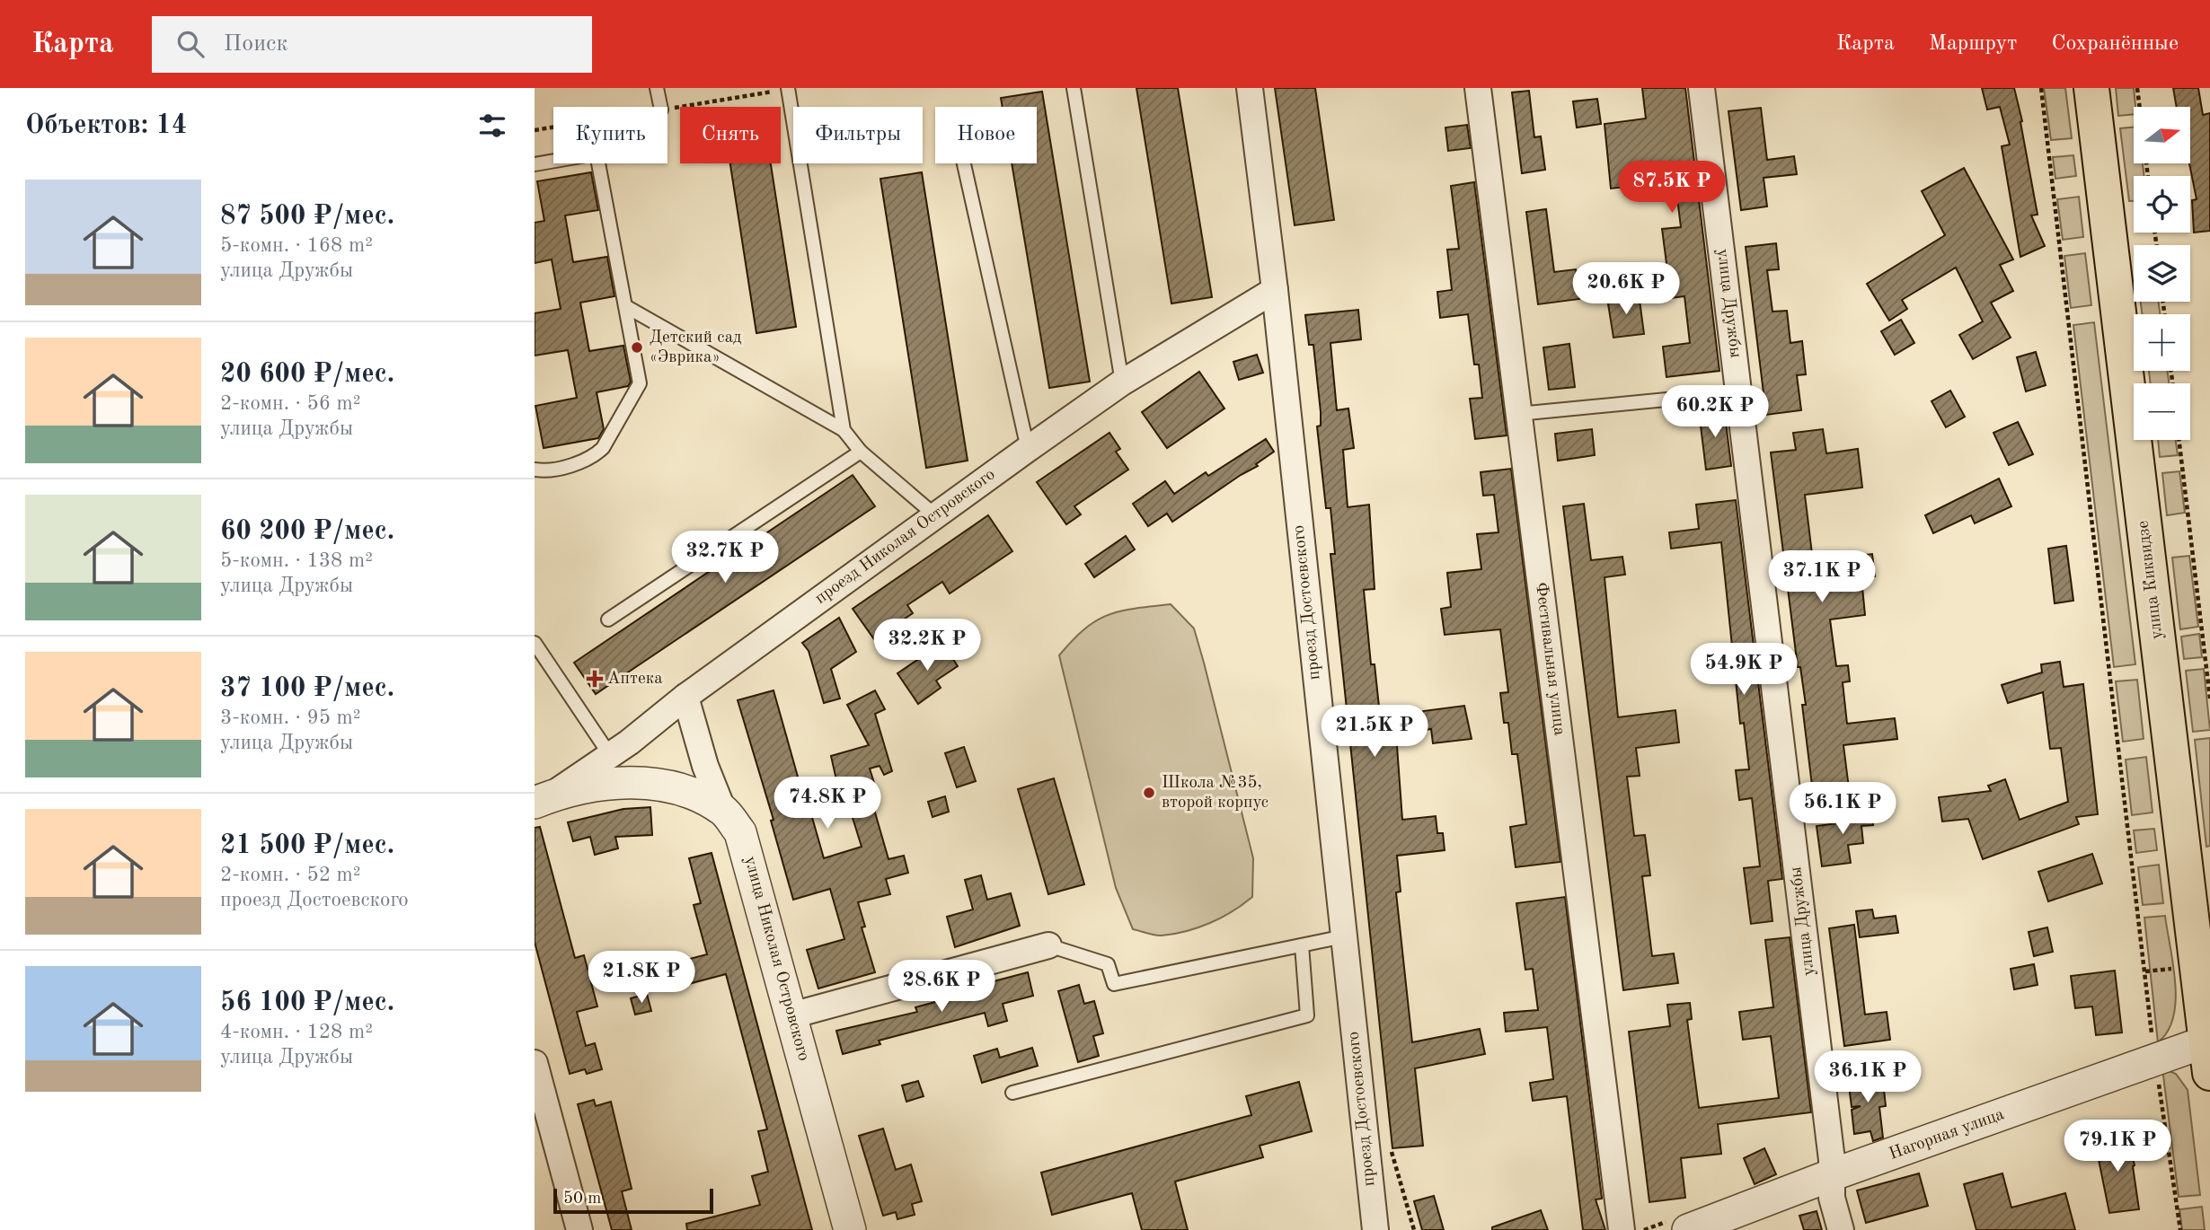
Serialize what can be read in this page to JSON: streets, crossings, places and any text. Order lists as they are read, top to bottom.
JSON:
{
  "streets": {
    "main road": ["улица Киквидзе"],
    "street": [
      "улица Дружбы",
      "проезд Николая Островского",
      "проезд Достоевского",
      "Фестивальная улица",
      "улица Николая Островского",
      "Нагорная улица"
    ]
  },
  "crossings": [
    ["улица Дружбы", "Нагорная улица"],
    ["проезд Николая Островского", "проезд Достоевского"],
    ["проезд Николая Островского", "улица Николая Островского"],
    ["улица Киквидзе", "Нагорная улица"]
  ],
  "places": {
    "other": ["Детский сад «Эврика»", "Школа №35, второй корпус"],
    "health": ["Аптека"]
  },
  "scale_bar": "50 m",
  "north": "right",
  "page": {
    "header": "Карта",
    "search": "Поиск",
    "nav": ["Карта", "Маршрут", "Сохранённые"],
    "heading": "Объектов: 14",
    "map_buttons": ["+", "−"],
    "chip": [
      "Купить",
      "Снять",
      "Фильтры",
      "Новое"
    ],
    "price": [
      "87.5K ₽",
      "20.6K ₽",
      "60.2K ₽",
      "32.7K ₽",
      "37.1K ₽",
      "32.2K ₽",
      "54.9K ₽",
      "21.5K ₽",
      "74.8K ₽",
      "56.1K ₽",
      "21.8K ₽",
      "28.6K ₽",
      "36.1K ₽",
      "79.1K ₽"
    ],
    "list": [
      {
        "name": "87 500 ₽/мес.",
        "note": "5-комн. · 168 m² · улица Дружбы"
      },
      {
        "name": "20 600 ₽/мес.",
        "note": "2-комн. · 56 m² · улица Дружбы"
      },
      {
        "name": "60 200 ₽/мес.",
        "note": "5-комн. · 138 m² · улица Дружбы"
      },
      {
        "name": "37 100 ₽/мес.",
        "note": "3-комн. · 95 m² · улица Дружбы"
      },
      {
        "name": "21 500 ₽/мес.",
        "note": "2-комн. · 52 m² · проезд Достоевского"
      },
      {
        "name": "56 100 ₽/мес.",
        "note": "4-комн. · 128 m² · улица Дружбы"
      }
    ],
    "scale": "50 m"
  }
}
